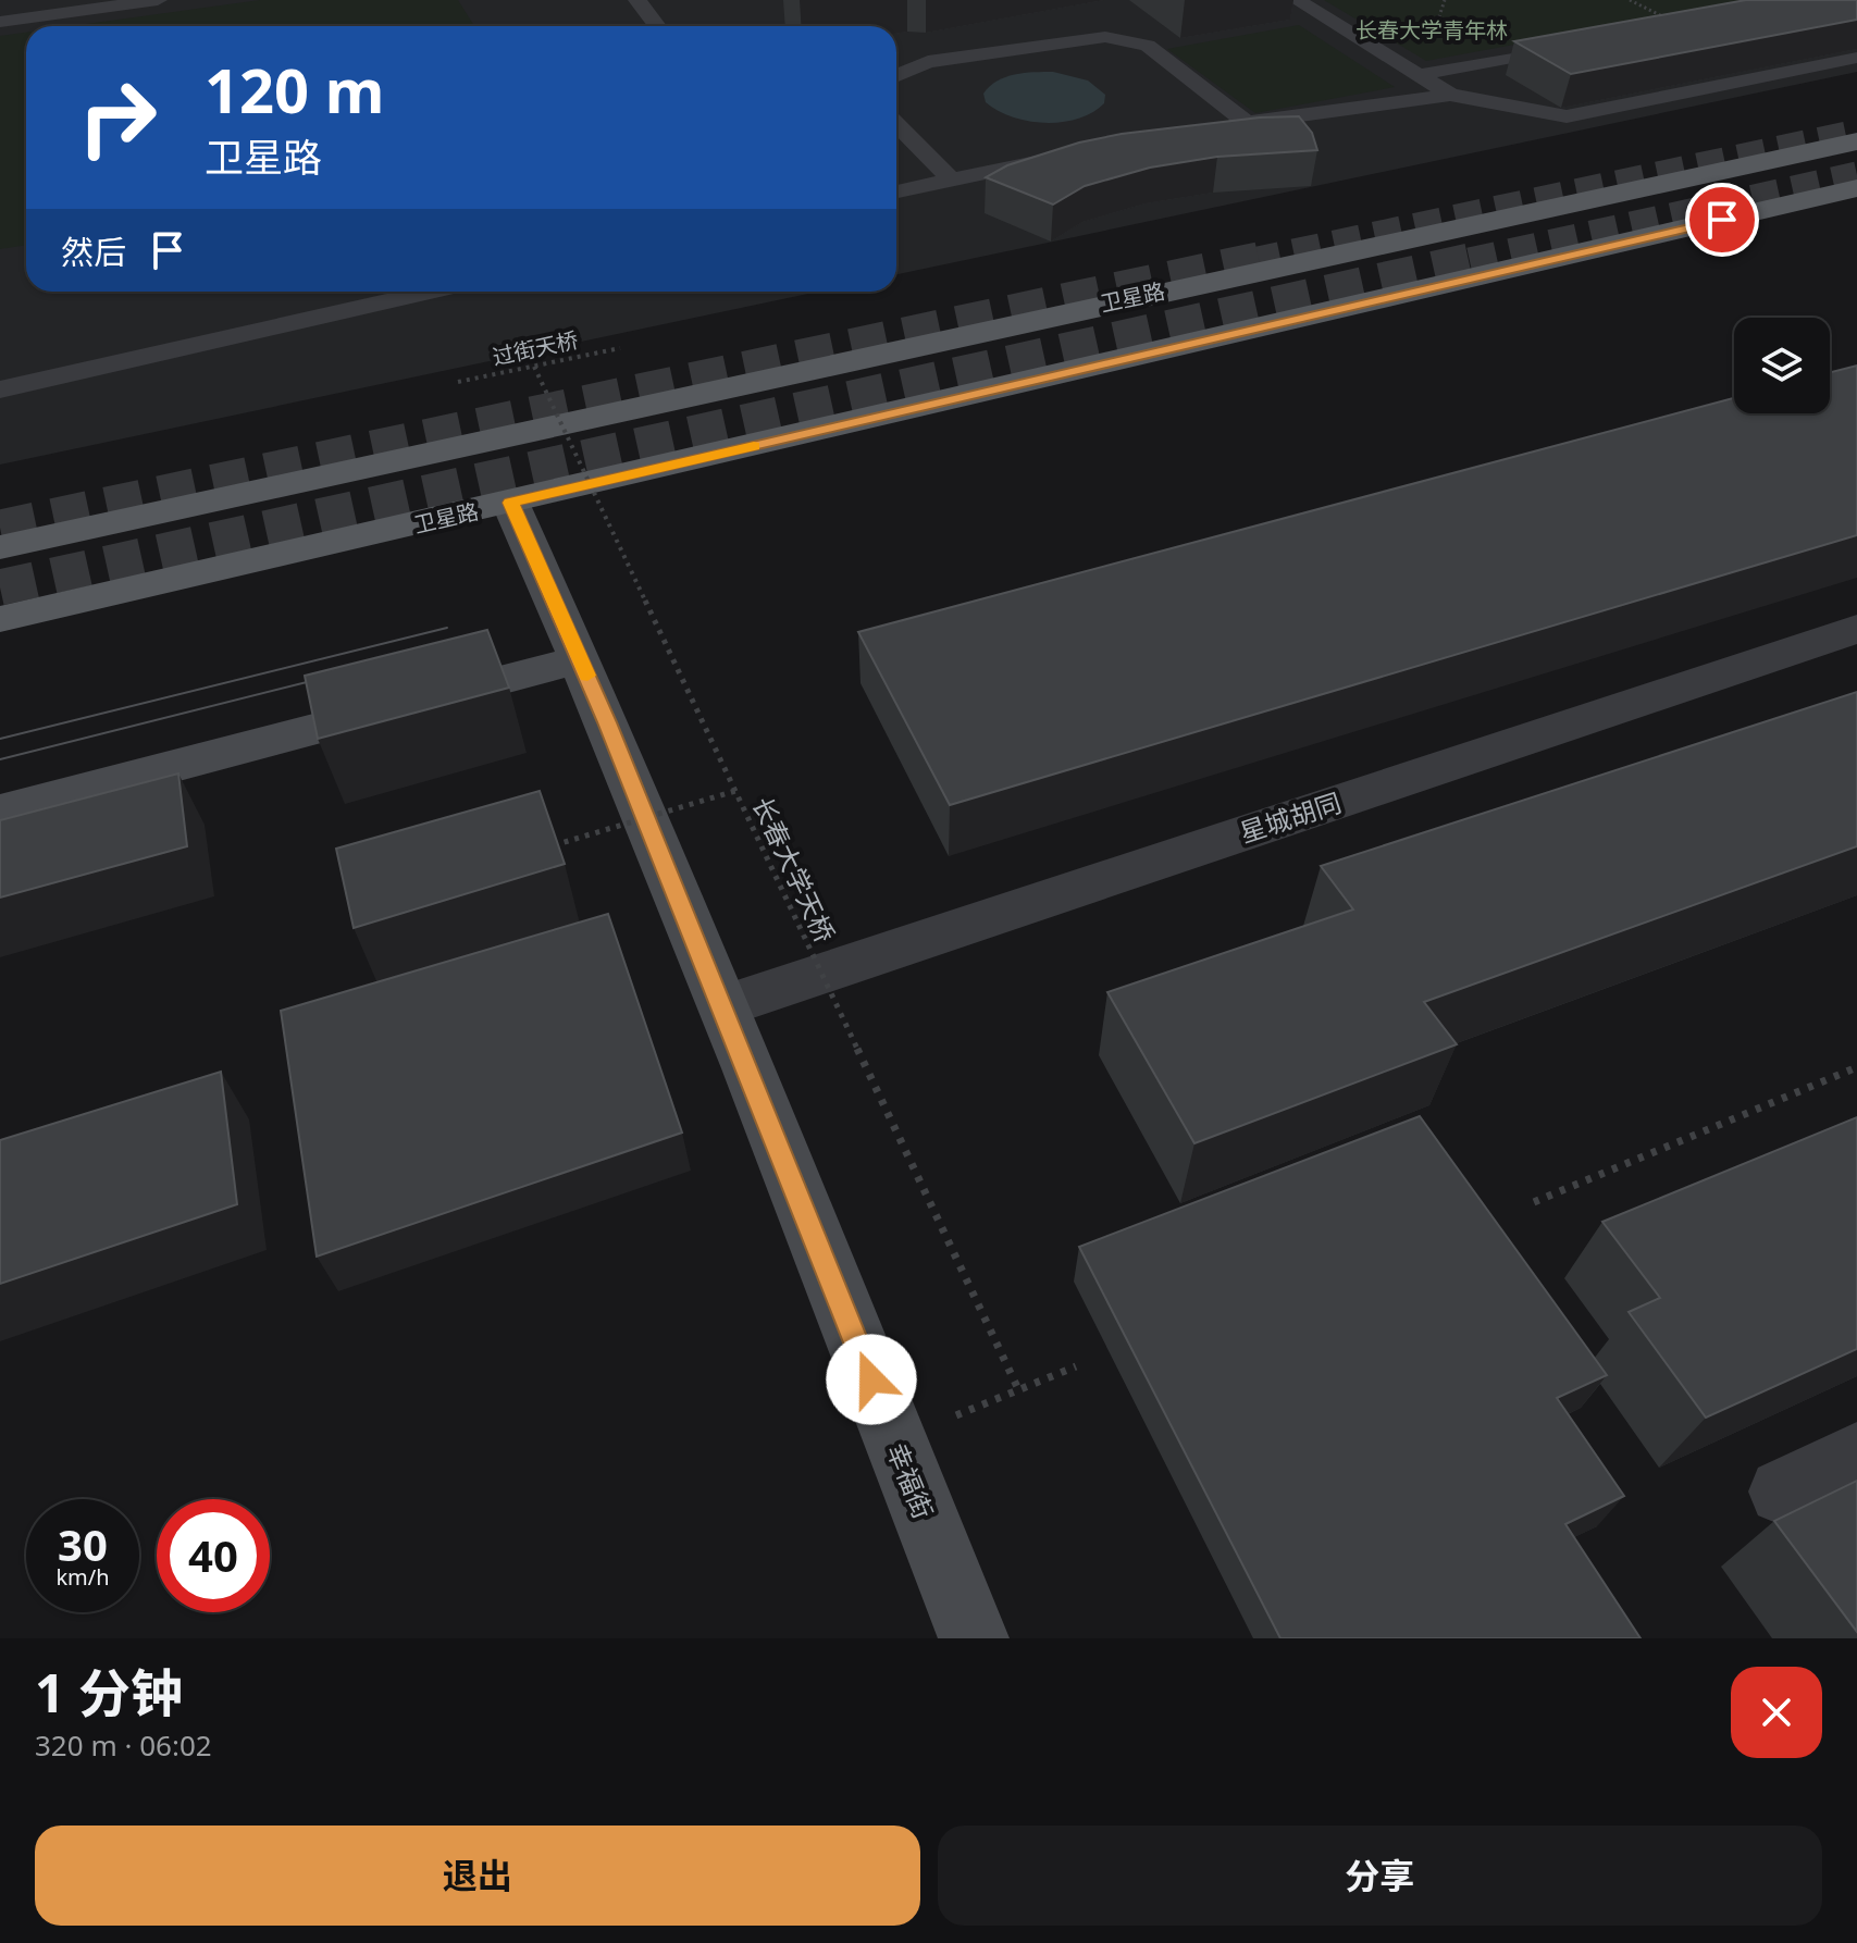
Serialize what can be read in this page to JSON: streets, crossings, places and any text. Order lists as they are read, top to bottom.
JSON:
{
  "streets": {
    "main road": ["卫星路"],
    "street": ["星城胡同", "幸福街"],
    "path": ["过街天桥", "长春大学天桥"]
  },
  "crossings": [
    ["卫星路", "幸福街"],
    ["过街天桥", "长春大学天桥"],
    ["星城胡同", "幸福街"]
  ],
  "parks": ["长春大学青年林"],
  "page": {
    "turn": ["120 m", "卫星路"],
    "then": "然后",
    "speed": "30 km/h",
    "limit": "40",
    "heading": ["1 分钟", "320 m · 06:02"],
    "buttons": ["退出", "分享"]
  }
}
